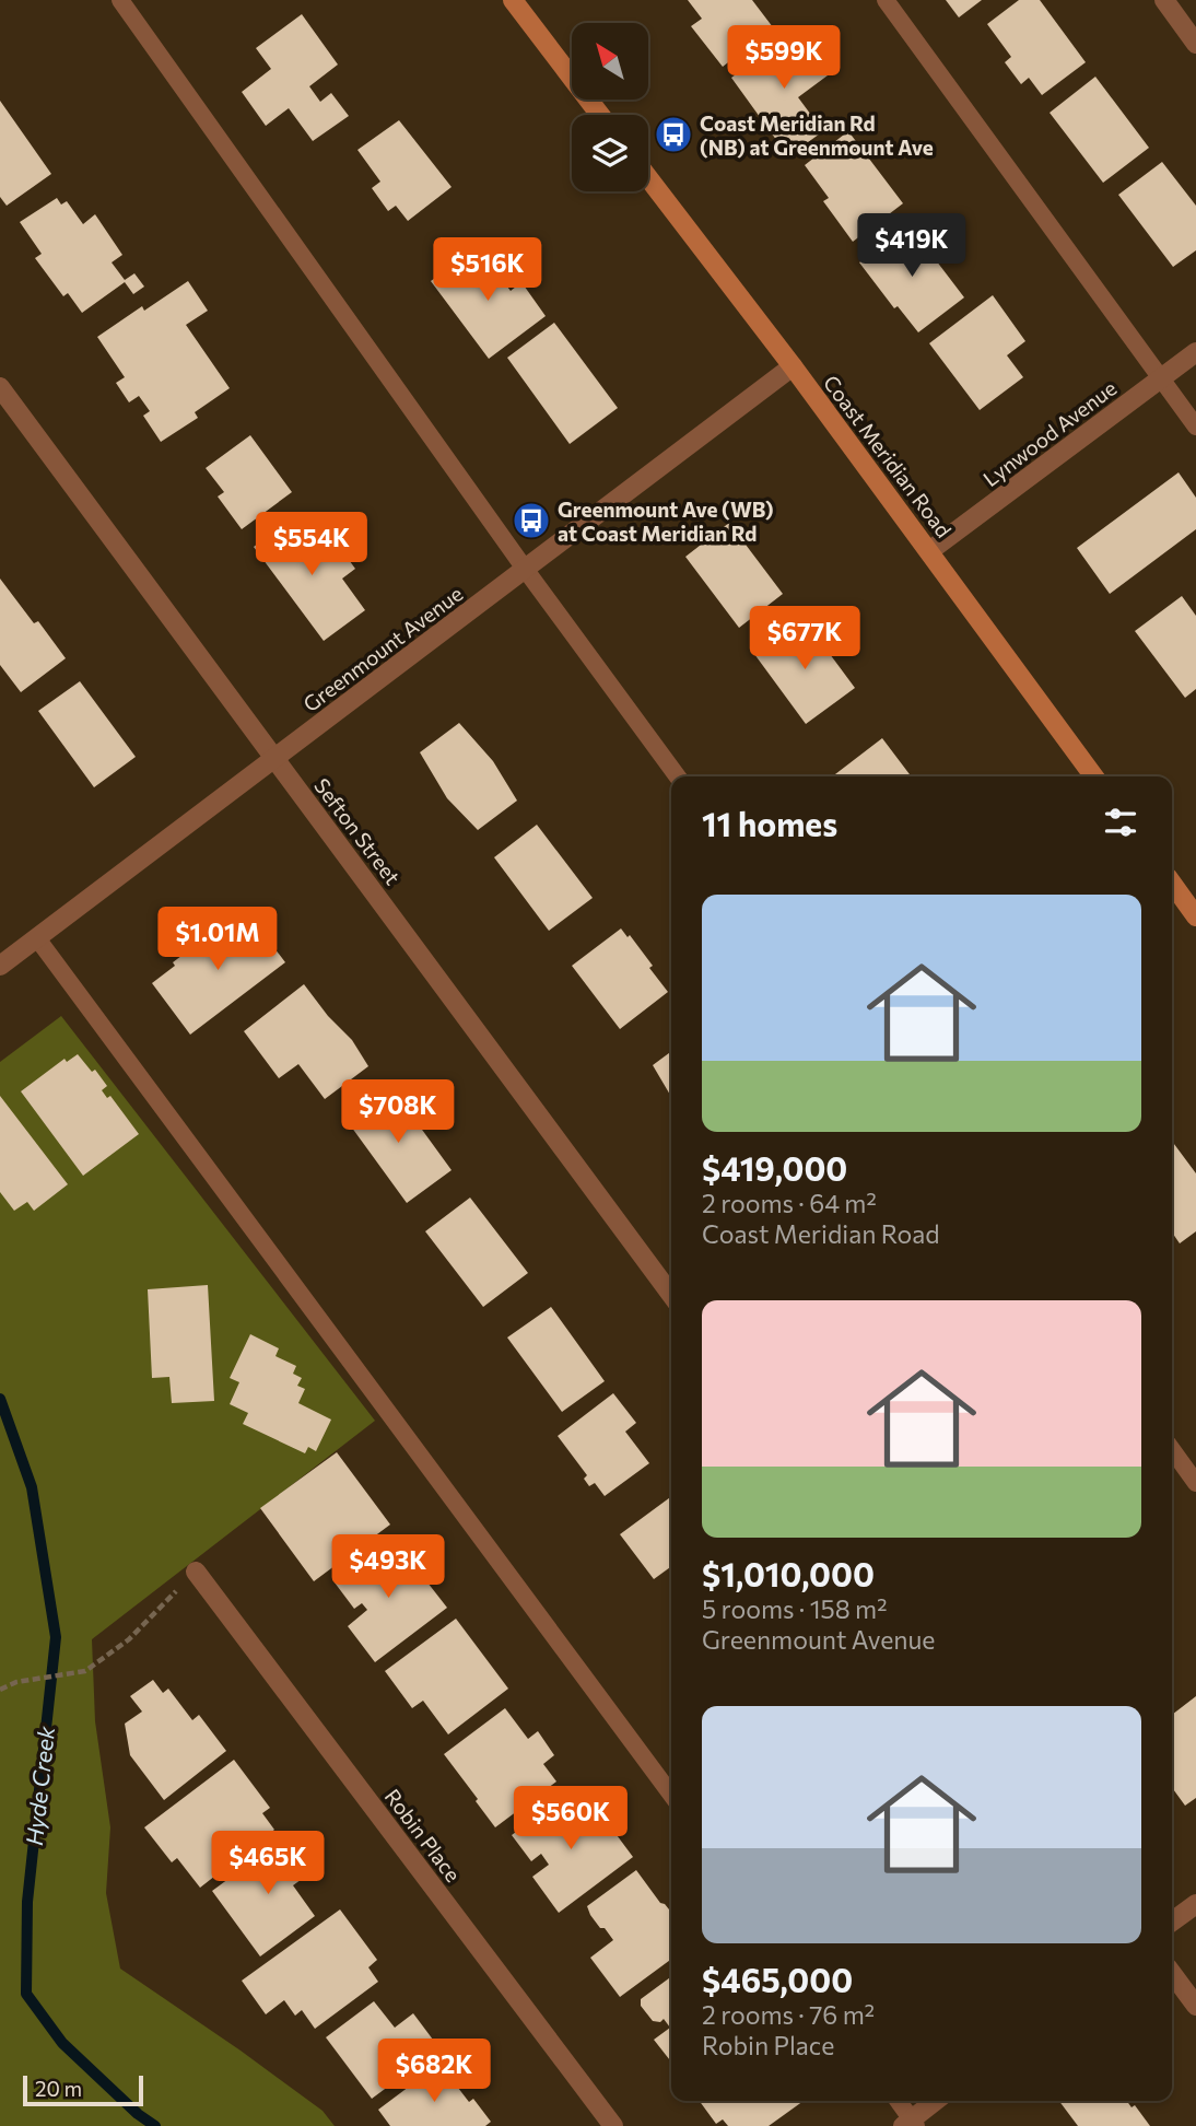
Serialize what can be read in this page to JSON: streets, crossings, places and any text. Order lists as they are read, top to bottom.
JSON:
{
  "streets": {
    "main road": ["Coast Meridian Road"],
    "street": [
      "Lynwood Avenue",
      "Greenmount Avenue",
      "Sefton Street",
      "Robin Place"
    ]
  },
  "crossings": [
    ["Lynwood Avenue", "Coast Meridian Road"],
    ["Coast Meridian Road", "Greenmount Avenue"],
    ["Greenmount Avenue", "Sefton Street"]
  ],
  "water": ["Hyde Creek"],
  "places": {
    "bus stop": ["Coast Meridian Rd (NB) at Greenmount Ave", "Greenmount Ave (WB) at Coast Meridian Rd"]
  },
  "scale_bar": "20 m",
  "north": "top left",
  "page": {
    "price": [
      "$599K",
      "$419K",
      "$516K",
      "$554K",
      "$677K",
      "$1.01M",
      "$708K",
      "$493K",
      "$560K",
      "$465K",
      "$682K"
    ],
    "heading": "11 homes",
    "list": [
      {
        "name": "$419,000",
        "note": "2 rooms · 64 m² · Coast Meridian Road"
      },
      {
        "name": "$1,010,000",
        "note": "5 rooms · 158 m² · Greenmount Avenue"
      },
      {
        "name": "$465,000",
        "note": "2 rooms · 76 m² · Robin Place"
      }
    ],
    "scale": "20 m"
  }
}
